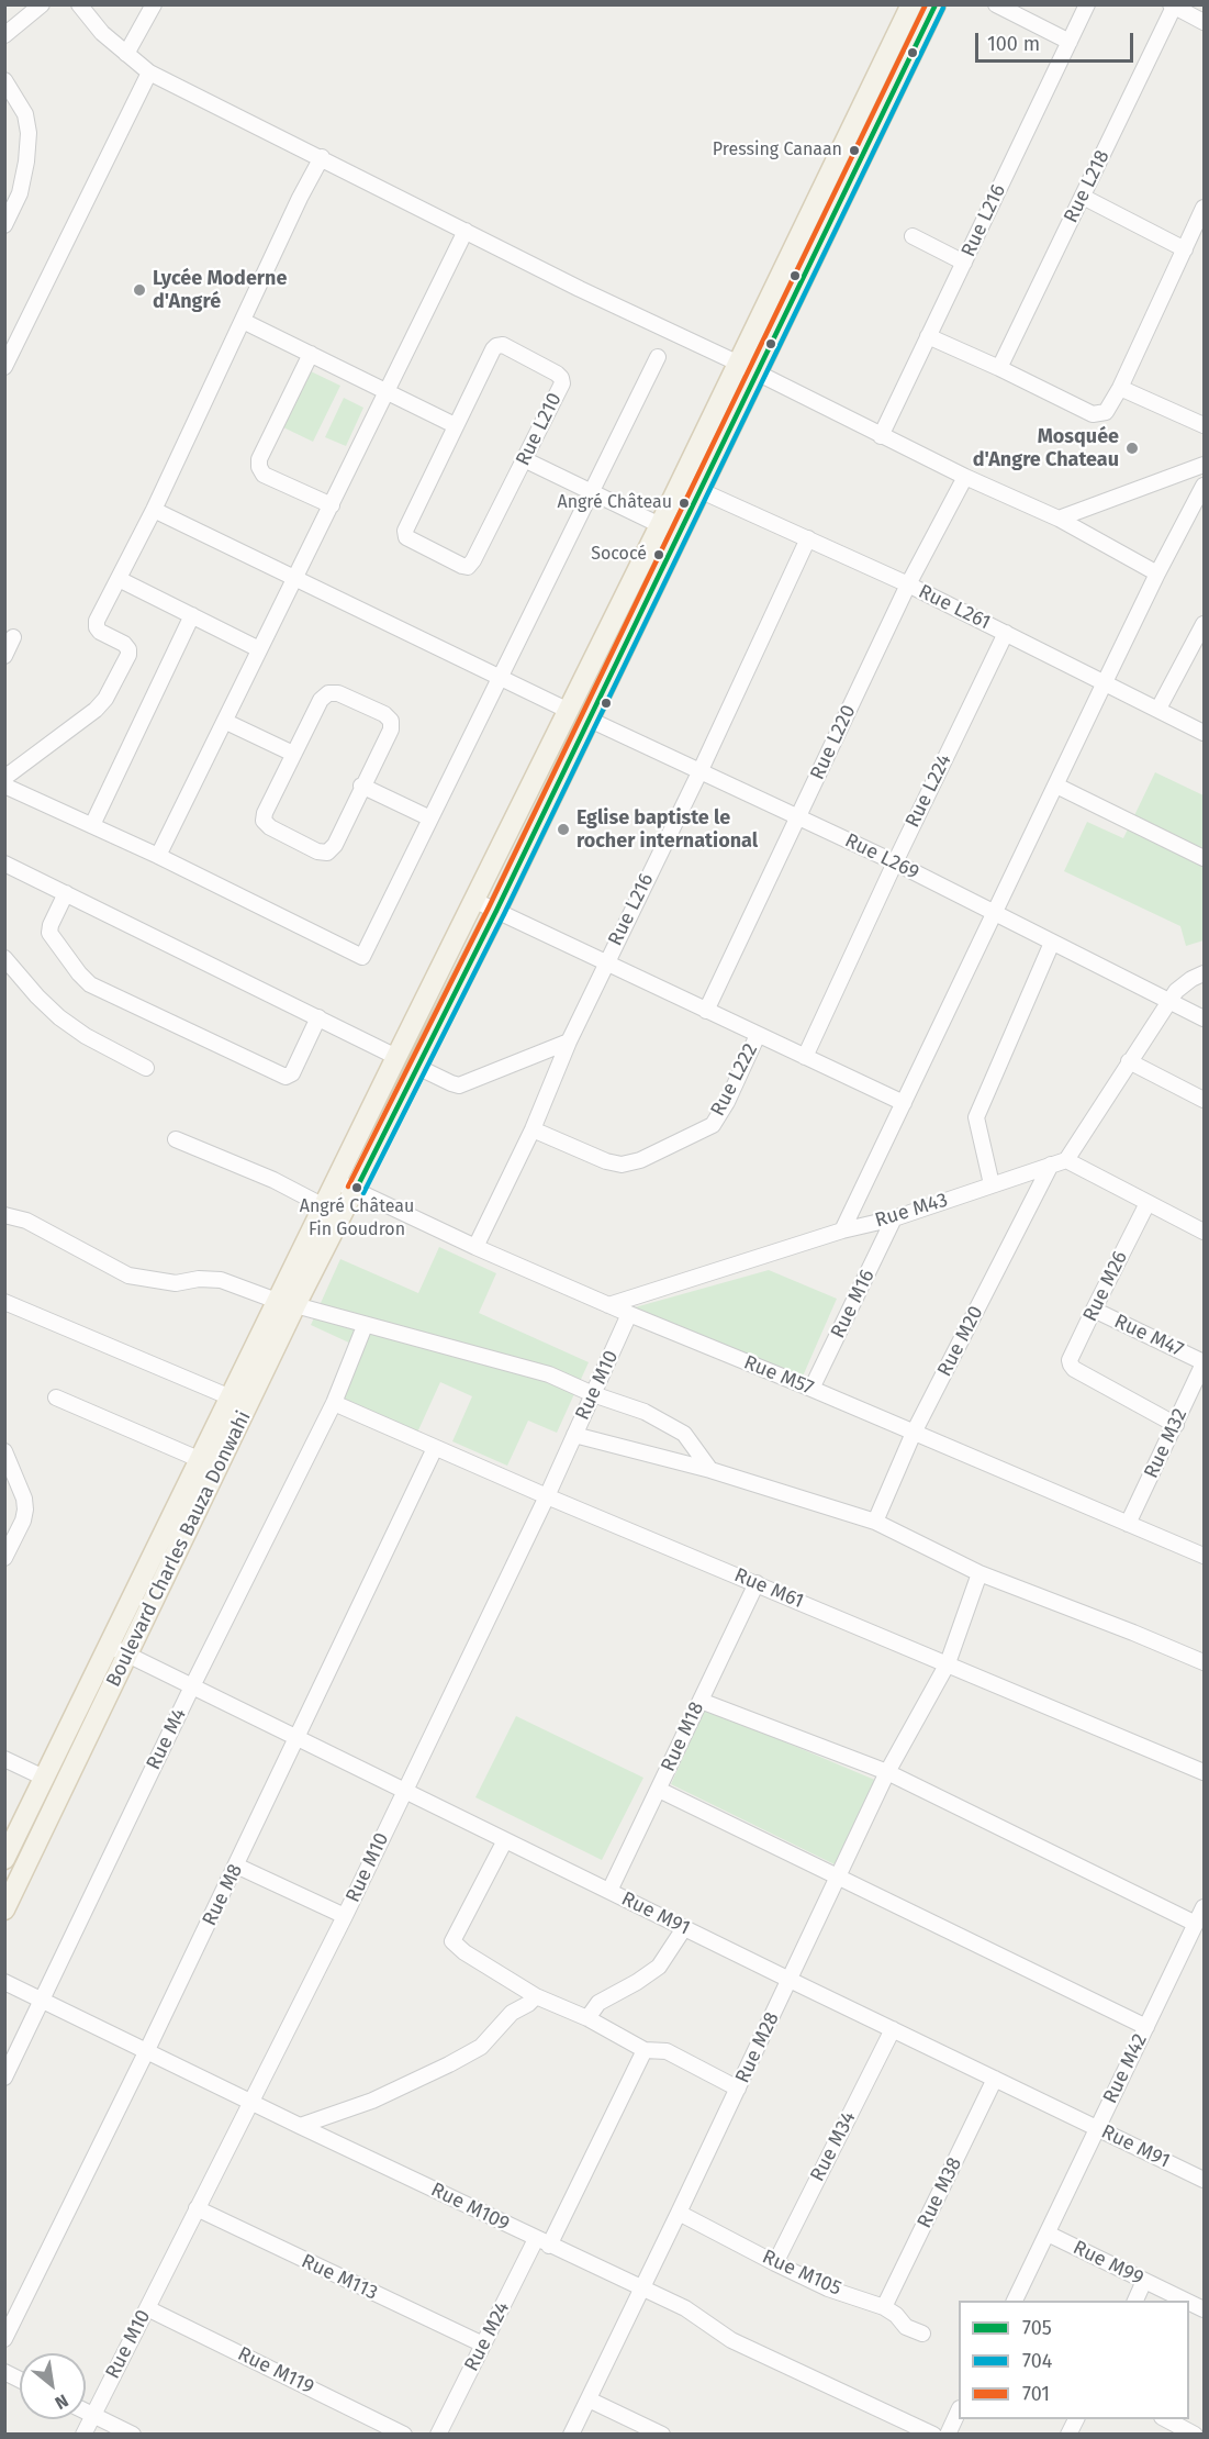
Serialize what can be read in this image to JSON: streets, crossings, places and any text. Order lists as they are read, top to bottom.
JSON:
{
  "streets": {
    "main road": ["Boulevard Charles Bauza Donwahi"],
    "street": [
      "Rue L218",
      "Rue L216",
      "Rue L210",
      "Rue L261",
      "Rue L220",
      "Rue L224",
      "Rue L269",
      "Rue L222",
      "Rue M43",
      "Rue M26",
      "Rue M16",
      "Rue M47",
      "Rue M20",
      "Rue M57",
      "Rue M10",
      "Rue M32",
      "Rue M61",
      "Rue M18",
      "Rue M4",
      "Rue M8",
      "Rue M91",
      "Rue M28",
      "Rue M42",
      "Rue M34",
      "Rue M38",
      "Rue M109",
      "Rue M99",
      "Rue M105",
      "Rue M113",
      "Rue M24",
      "Rue M119"
    ]
  },
  "crossings": [
    ["Rue L216", "Rue L261"],
    ["Rue L216", "Rue L269"],
    ["Rue L216", "Rue L222"],
    ["Rue L216", "Rue M57"],
    ["Rue L261", "Rue L220"],
    ["Rue L261", "Rue L224"],
    ["Rue L261", "Boulevard Charles Bauza Donwahi"],
    ["Rue L220", "Rue L269"],
    ["Rue L224", "Rue L269"],
    ["Rue L269", "Rue M20"],
    ["Rue L269", "Boulevard Charles Bauza Donwahi"],
    ["Rue M43", "Rue M16"],
    ["Rue M43", "Rue M20"],
    ["Rue M43", "Rue M57"],
    ["Rue M26", "Rue M47"],
    ["Rue M26", "Rue M32"],
    ["Rue M16", "Rue M57"],
    ["Rue M47", "Rue M32"],
    ["Rue M20", "Rue M57"],
    ["Rue M57", "Rue M10"],
    ["Rue M57", "Rue M32"],
    ["Rue M57", "Boulevard Charles Bauza Donwahi"],
    ["Rue M10", "Rue M61"],
    ["Rue M10", "Rue M91"],
    ["Rue M10", "Rue M109"],
    ["Rue M10", "Rue M113"],
    ["Rue M10", "Rue M119"],
    ["Boulevard Charles Bauza Donwahi", "Rue M91"],
    ["Rue M61", "Rue M18"],
    ["Rue M61", "Rue M4"],
    ["Rue M61", "Rue M8"],
    ["Rue M61", "Rue M28"],
    ["Rue M18", "Rue M91"],
    ["Rue M4", "Rue M91"],
    ["Rue M4", "Rue M109"],
    ["Rue M8", "Rue M91"],
    ["Rue M8", "Rue M109"],
    ["Rue M91", "Rue M28"],
    ["Rue M91", "Rue M42"],
    ["Rue M91", "Rue M34"],
    ["Rue M91", "Rue M38"],
    ["Rue M28", "Rue M109"],
    ["Rue M28", "Rue M105"],
    ["Rue M42", "Rue M99"],
    ["Rue M34", "Rue M105"],
    ["Rue M38", "Rue M105"],
    ["Rue M109", "Rue M24"],
    ["Rue M113", "Rue M24"]
  ],
  "places": [
    "Pressing Canaan",
    "Lycée Moderne d'Angré",
    "Mosquée d'Angre Chateau",
    "Angré Château",
    "Sococé",
    "Eglise baptiste le rocher international",
    "Angré Château Fin Goudron"
  ],
  "lines": ["transit line 705", "transit line 701", "transit line 704"],
  "legend": ["705", "704", "701"],
  "scale_bar": "100 m",
  "north": "bottom right"
}
